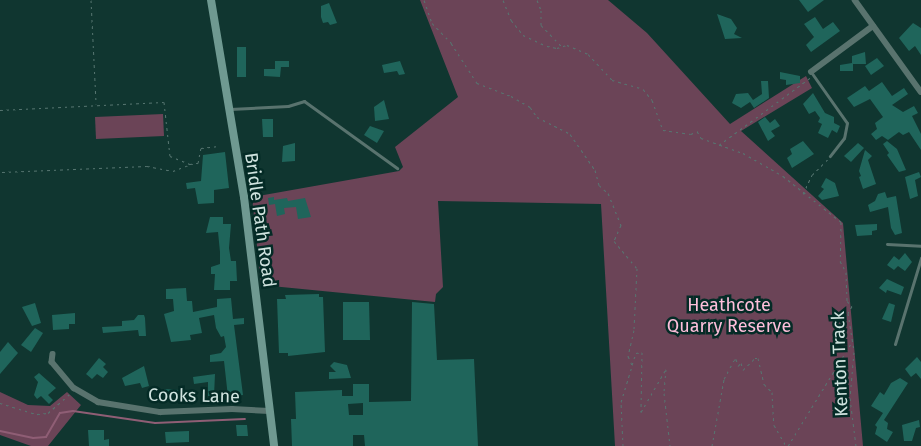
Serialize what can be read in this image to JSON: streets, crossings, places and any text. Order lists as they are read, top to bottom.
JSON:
{
  "streets": {
    "street": ["Bridle Path Road", "Cooks Lane"],
    "path": ["Kenton Track"]
  },
  "crossings": [
    ["Bridle Path Road", "Cooks Lane"]
  ],
  "parks": ["Heathcote Quarry Reserve"]
}
